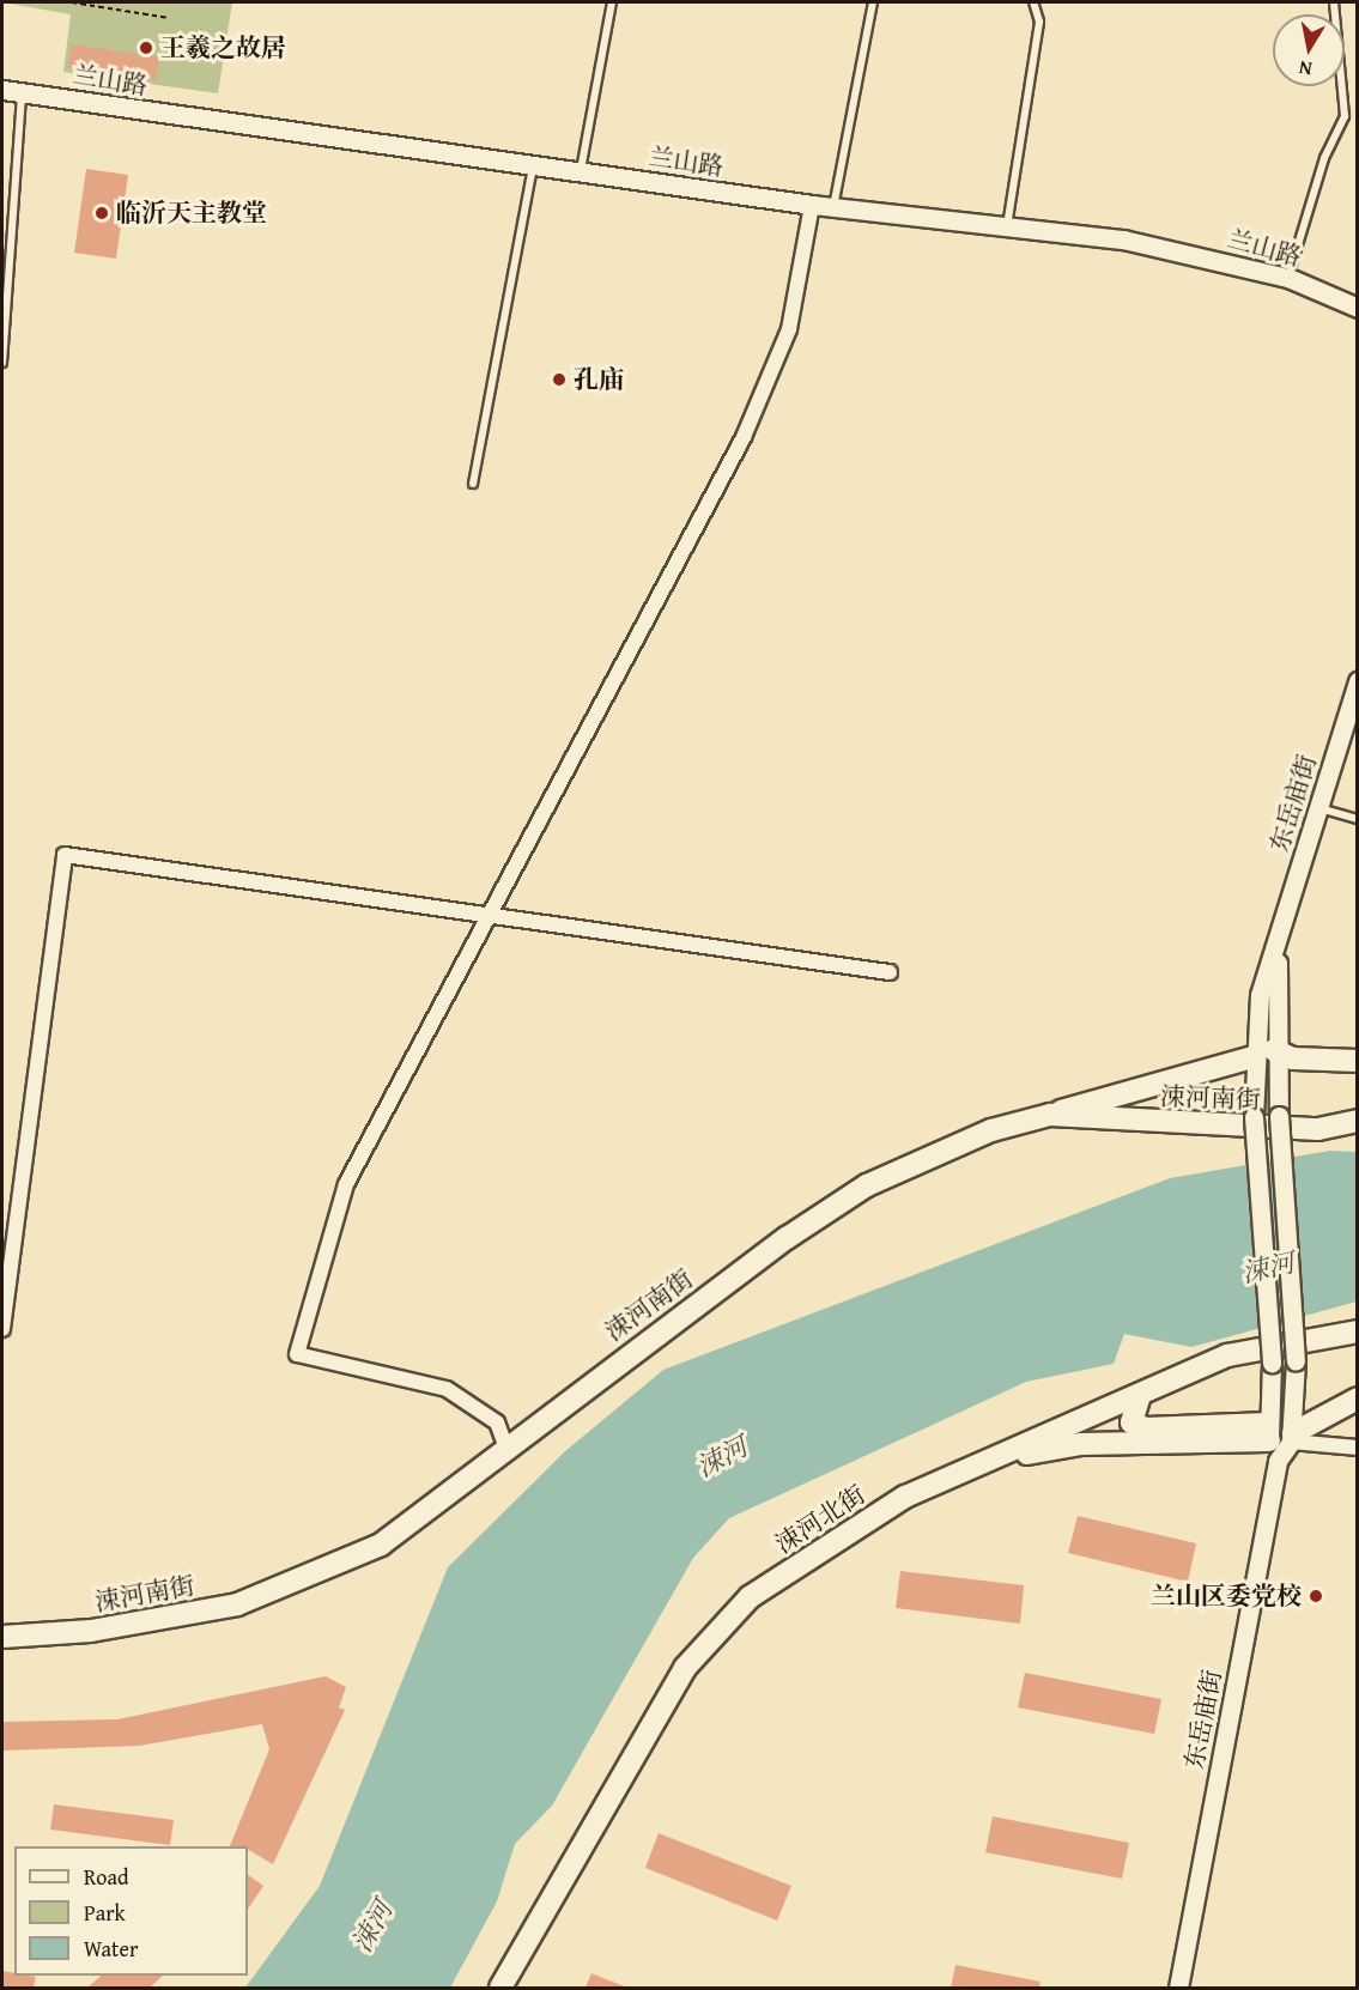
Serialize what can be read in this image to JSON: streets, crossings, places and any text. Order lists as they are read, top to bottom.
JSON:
{
  "streets": {
    "main road": ["涑河南街", "涑河北街"],
    "street": ["兰山路", "东岳庙街"]
  },
  "water": ["涑河"],
  "places": [
    "王羲之故居",
    "临沂天主教堂",
    "孔庙",
    "兰山区委党校"
  ],
  "legend": ["Road", "Park", "Water"],
  "north": "bottom"
}
